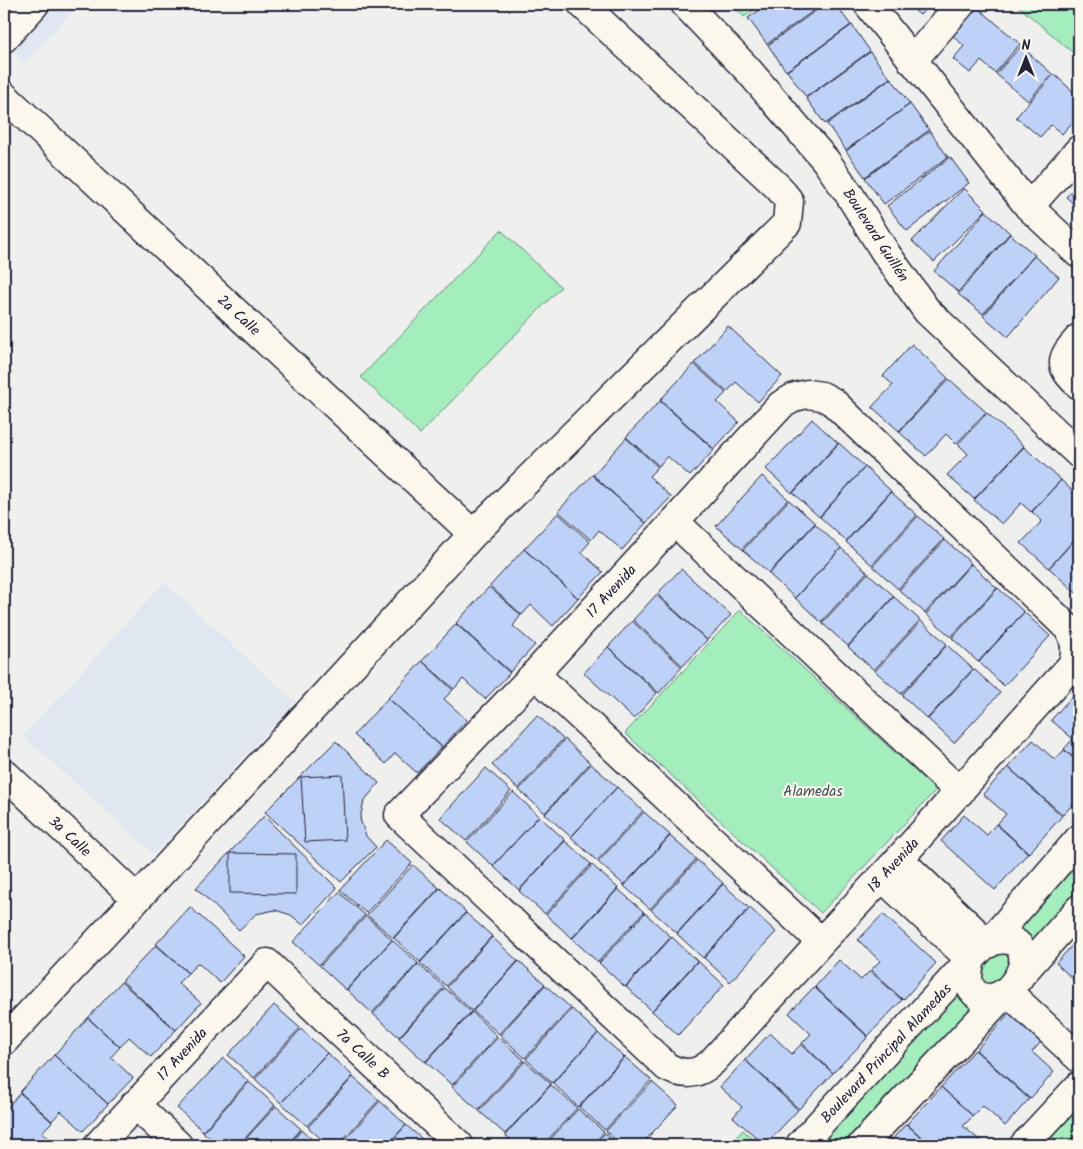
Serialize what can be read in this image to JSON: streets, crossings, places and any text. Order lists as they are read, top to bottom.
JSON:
{
  "streets": {
    "street": [
      "Boulevard Guillén",
      "2a Calle",
      "17 Avenida",
      "3a Calle",
      "18 Avenida",
      "Boulevard Principal Alamedas",
      "7a Calle B"
    ]
  },
  "crossings": [
    ["17 Avenida", "18 Avenida"],
    ["17 Avenida", "7a Calle B"]
  ],
  "parks": ["Alamedas"],
  "north": "top"
}
